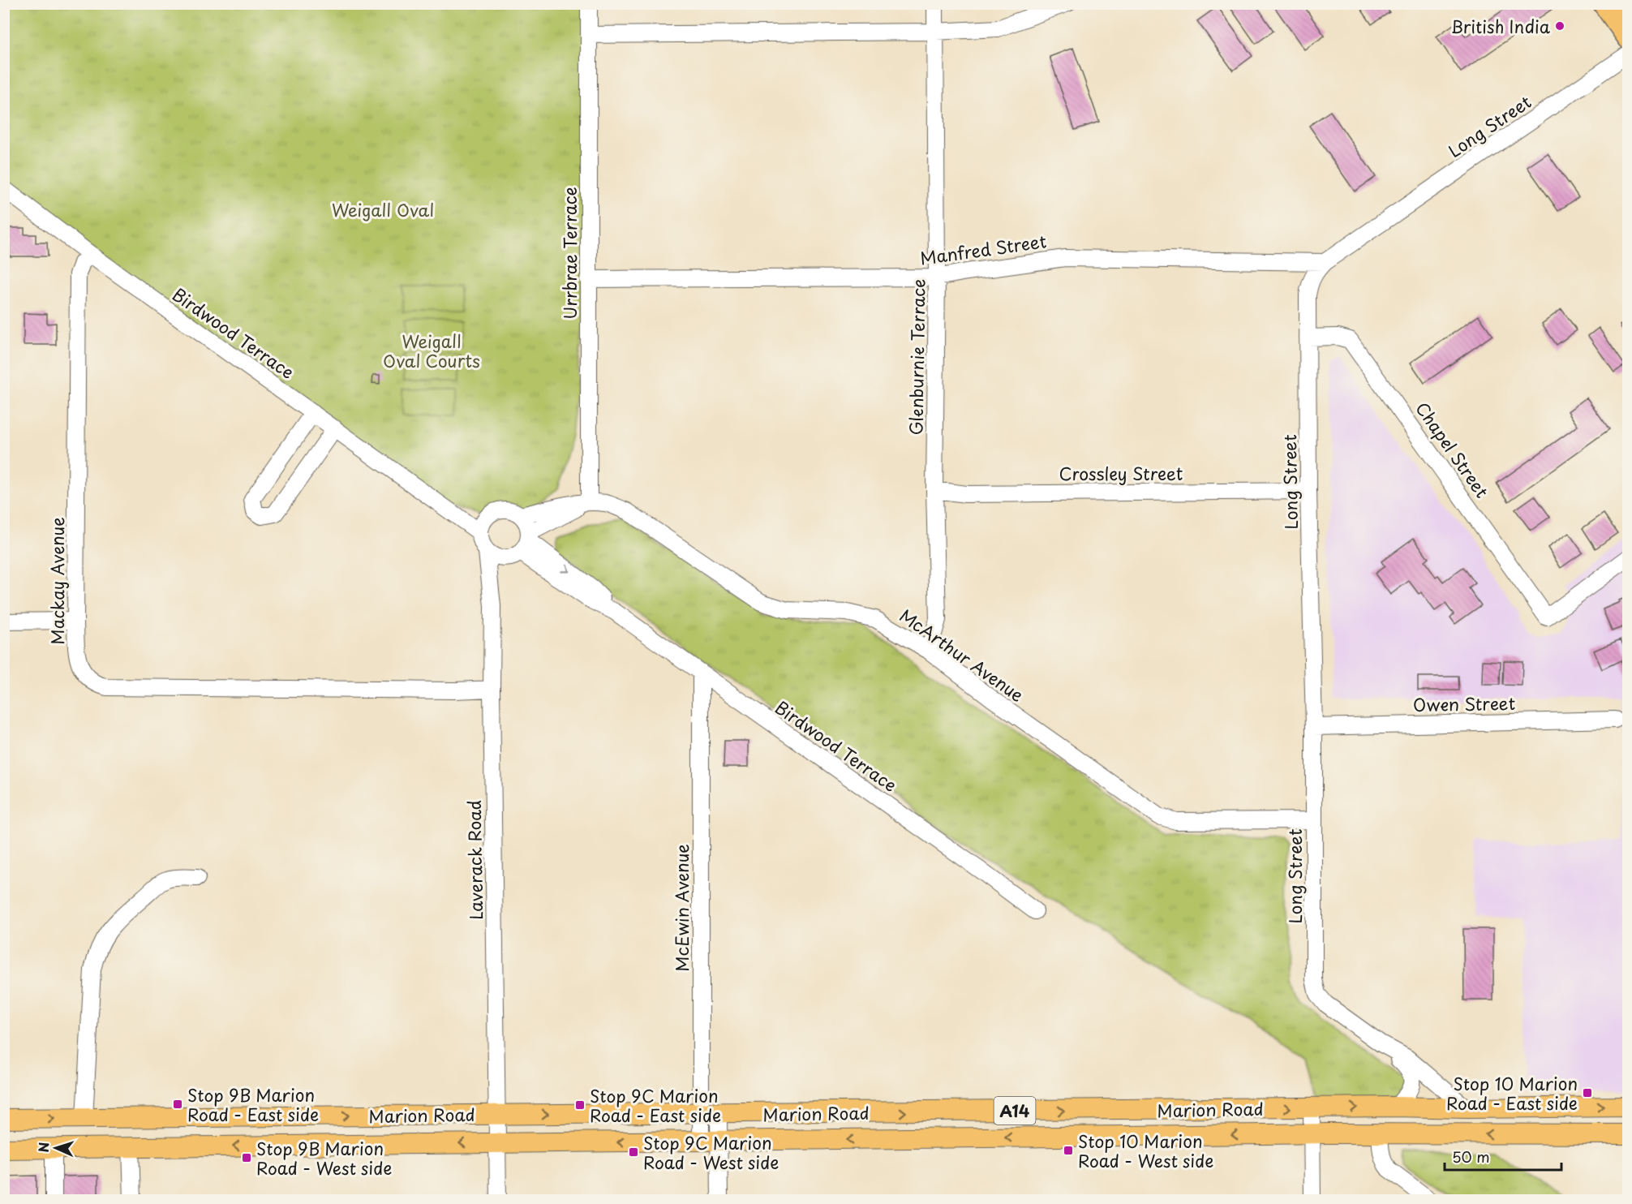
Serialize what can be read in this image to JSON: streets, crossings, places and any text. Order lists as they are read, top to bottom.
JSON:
{
  "streets": {
    "main road": ["Marion Road", "A14"],
    "street": [
      "Long Street",
      "Manfred Street",
      "Urrbrae Terrace",
      "Birdwood Terrace",
      "Glenburnie Terrace",
      "Chapel Street",
      "Crossley Street",
      "Mackay Avenue",
      "McArthur Avenue",
      "Owen Street",
      "Laverack Road",
      "McEwin Avenue"
    ]
  },
  "crossings": [
    ["Long Street", "Manfred Street"],
    ["Long Street", "Chapel Street"],
    ["Long Street", "Crossley Street"],
    ["Long Street", "McArthur Avenue"],
    ["Long Street", "Owen Street"],
    ["Long Street", "Marion Road"],
    ["Manfred Street", "Urrbrae Terrace"],
    ["Manfred Street", "Glenburnie Terrace"],
    ["Urrbrae Terrace", "McArthur Avenue"],
    ["Birdwood Terrace", "Mackay Avenue"],
    ["Birdwood Terrace", "McArthur Avenue"],
    ["Birdwood Terrace", "Laverack Road"],
    ["Birdwood Terrace", "McEwin Avenue"],
    ["Glenburnie Terrace", "Crossley Street"],
    ["Glenburnie Terrace", "McArthur Avenue"],
    ["Mackay Avenue", "Laverack Road"],
    ["McArthur Avenue", "Laverack Road"],
    ["Laverack Road", "Marion Road"],
    ["McEwin Avenue", "Marion Road"]
  ],
  "parks": ["Weigall Oval", "Weigall Oval Courts"],
  "places": {
    "other": ["British India"],
    "transit": [
      "Stop 10 Marion Road - East side",
      "Stop 9B Marion Road - East side",
      "Stop 9C Marion Road - East side",
      "Stop 10 Marion Road - West side",
      "Stop 9C Marion Road - West side",
      "Stop 9B Marion Road - West side"
    ]
  },
  "scale_bar": "50 m",
  "north": "left"
}
